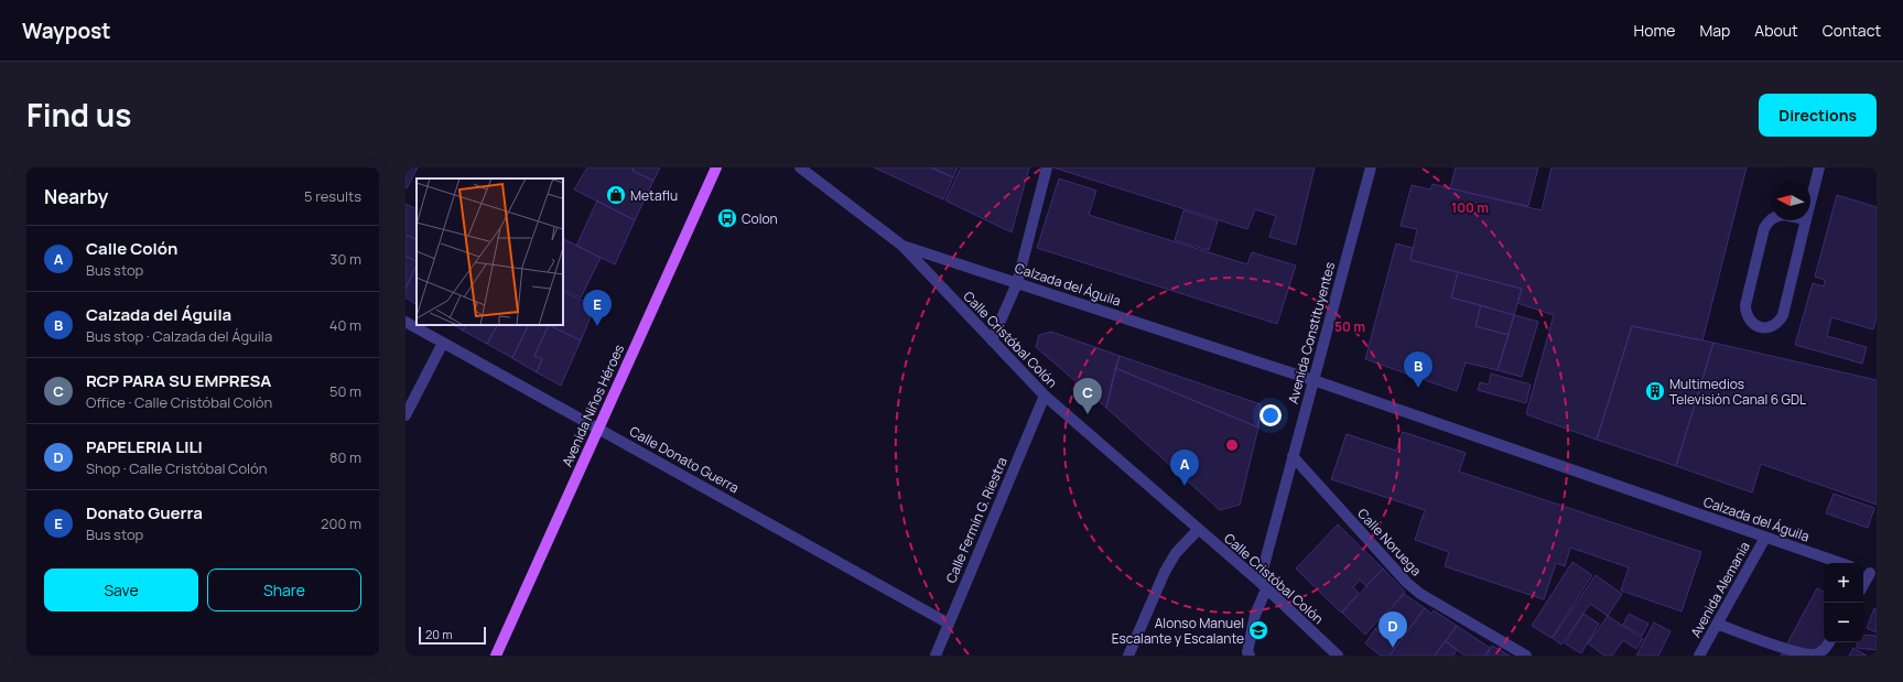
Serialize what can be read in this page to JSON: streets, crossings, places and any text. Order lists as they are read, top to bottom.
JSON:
{
  "streets": {
    "main road": ["Avenida Niños Héroes"],
    "street": [
      "Calzada del Águila",
      "Avenida Constituyentes",
      "Calle Cristóbal Colón",
      "Calle Donato Guerra",
      "Calle Fermín G. Riestra",
      "Calle Noruega",
      "Avenida Alemania"
    ]
  },
  "crossings": [
    ["Calzada del Águila", "Avenida Constituyentes"],
    ["Calzada del Águila", "Calle Cristóbal Colón"],
    ["Calzada del Águila", "Avenida Alemania"],
    ["Avenida Constituyentes", "Calle Cristóbal Colón"],
    ["Avenida Constituyentes", "Calle Noruega"],
    ["Calle Cristóbal Colón", "Calle Fermín G. Riestra"],
    ["Avenida Niños Héroes", "Calle Donato Guerra"],
    ["Calle Donato Guerra", "Calle Fermín G. Riestra"]
  ],
  "places": {
    "shop": ["Metaflu"],
    "bus stop": ["Colon"],
    "building": ["Multimedios Televisión Canal 6 GDL"],
    "school or university": ["Alonso Manuel Escalante y Escalante"]
  },
  "scale_bar": "20 m",
  "north": "left",
  "page": {
    "header": "Waypost",
    "nav": [
      "Home",
      "Map",
      "About",
      "Contact"
    ],
    "title": "Find us",
    "buttons": [
      "Directions",
      ["Save", "Share"]
    ],
    "heading": ["Nearby", "5 results"],
    "list": [
      {
        "mark": "A",
        "name": "Calle Colón",
        "note": "Bus stop",
        "value": "30 m"
      },
      {
        "mark": "B",
        "name": "Calzada del Águila",
        "note": "Bus stop · Calzada del Águila",
        "value": "40 m"
      },
      {
        "mark": "C",
        "name": "RCP PARA SU EMPRESA",
        "note": "Office · Calle Cristóbal Colón",
        "value": "50 m"
      },
      {
        "mark": "D",
        "name": "PAPELERIA LILI",
        "note": "Shop · Calle Cristóbal Colón",
        "value": "80 m"
      },
      {
        "mark": "E",
        "name": "Donato Guerra",
        "note": "Bus stop",
        "value": "200 m"
      }
    ],
    "pins": [
      "E",
      "B",
      "C",
      "A",
      "D"
    ],
    "map_buttons": ["+", "−"],
    "scale": "20 m"
  },
  "rings": ["100 m", "50 m"]
}
